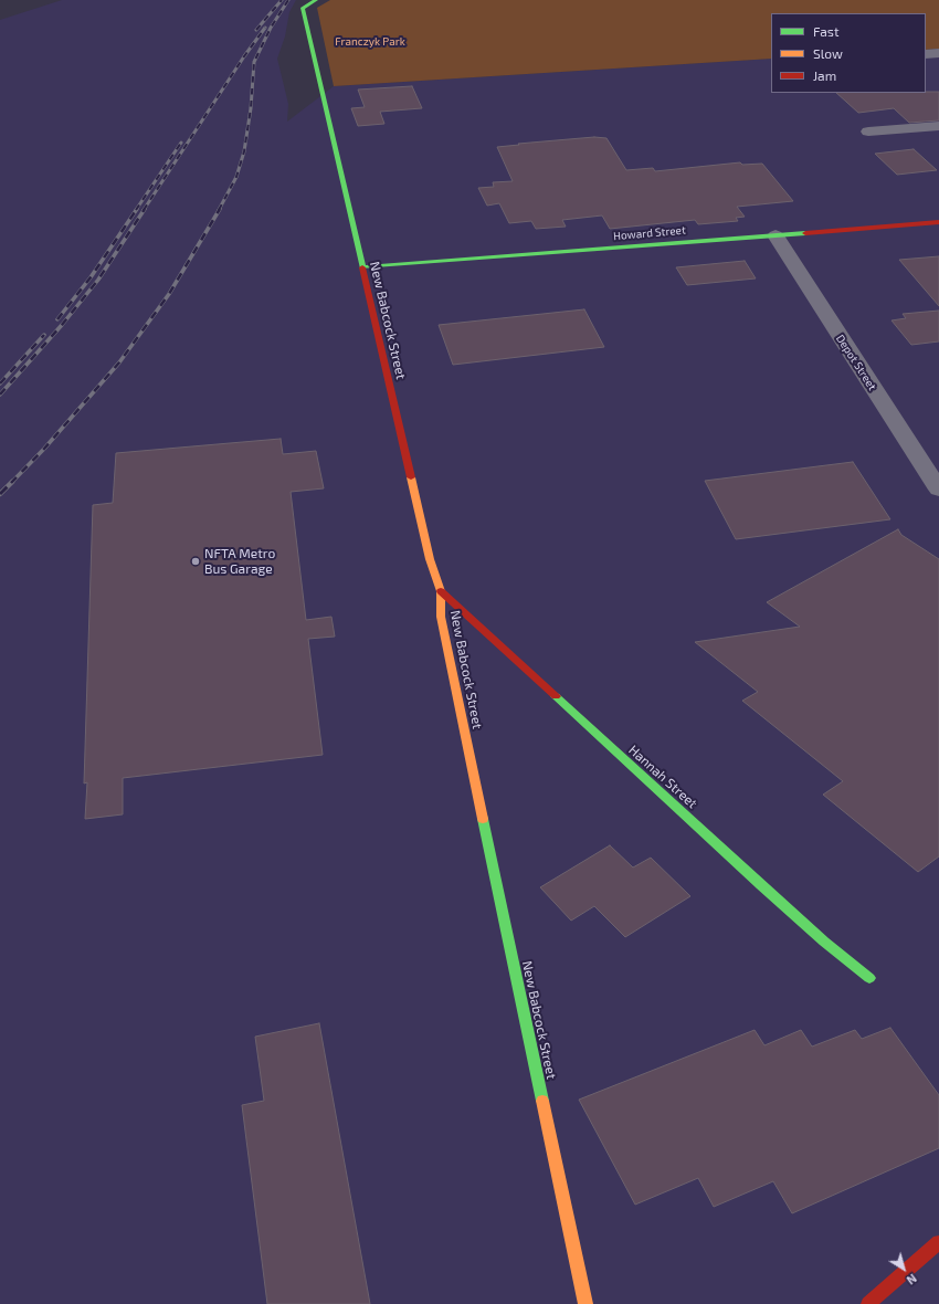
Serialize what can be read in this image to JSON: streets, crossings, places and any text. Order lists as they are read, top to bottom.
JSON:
{
  "streets": {
    "street": [
      "Howard Street",
      "New Babcock Street",
      "Depot Street",
      "Hannah Street"
    ]
  },
  "crossings": [
    ["Howard Street", "New Babcock Street"],
    ["Howard Street", "Depot Street"],
    ["New Babcock Street", "Hannah Street"]
  ],
  "parks": ["Franczyk Park"],
  "places": ["NFTA Metro Bus Garage"],
  "legend": ["Fast", "Slow", "Jam"],
  "north": "bottom right"
}
